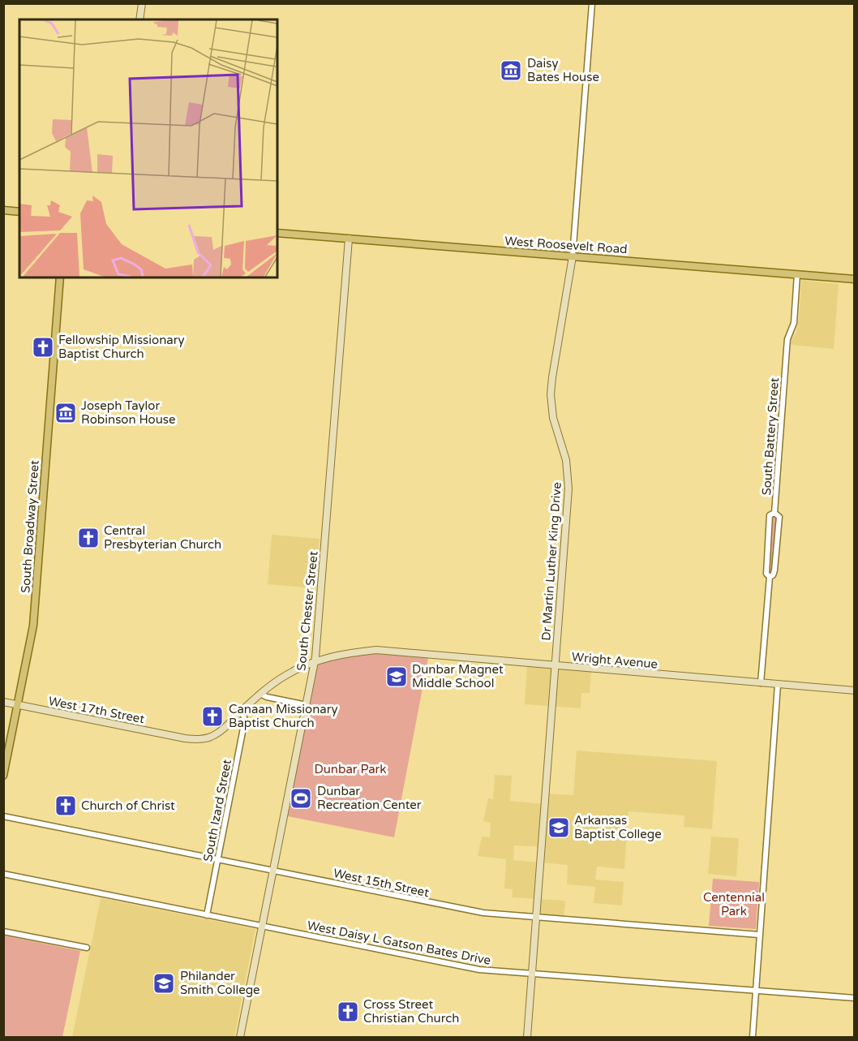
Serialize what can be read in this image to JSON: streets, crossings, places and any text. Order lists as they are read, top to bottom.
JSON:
{
  "streets": {
    "main road": [
      "West Roosevelt Road",
      "South Broadway Street",
      "Dr Martin Luther King Drive",
      "South Chester Street",
      "Wright Avenue",
      "West 17th Street"
    ],
    "street": [
      "South Battery Street",
      "South Izard Street",
      "West 15th Street",
      "West Daisy L Gatson Bates Drive"
    ]
  },
  "crossings": [
    ["West Roosevelt Road", "South Battery Street"],
    ["West Roosevelt Road", "Dr Martin Luther King Drive"],
    ["West Roosevelt Road", "South Chester Street"],
    ["South Battery Street", "Wright Avenue"],
    ["South Broadway Street", "West 17th Street"],
    ["Dr Martin Luther King Drive", "Wright Avenue"],
    ["Dr Martin Luther King Drive", "West 15th Street"],
    ["Dr Martin Luther King Drive", "West Daisy L Gatson Bates Drive"],
    ["South Chester Street", "Wright Avenue"],
    ["South Chester Street", "West 15th Street"],
    ["South Chester Street", "West Daisy L Gatson Bates Drive"],
    ["Wright Avenue", "West 17th Street"],
    ["West 17th Street", "South Izard Street"],
    ["South Izard Street", "West 15th Street"],
    ["South Izard Street", "West Daisy L Gatson Bates Drive"]
  ],
  "parks": ["Dunbar Park", "Centennial Park"],
  "places": {
    "museum": ["Daisy Bates House", "Joseph Taylor Robinson House"],
    "church": [
      "Fellowship Missionary Baptist Church",
      "Central Presbyterian Church",
      "Canaan Missionary Baptist Church",
      "Church of Christ",
      "Cross Street Christian Church"
    ],
    "school or university": ["Dunbar Magnet Middle School", "Arkansas Baptist College", "Philander Smith College"],
    "sports": ["Dunbar Recreation Center"]
  }
}
